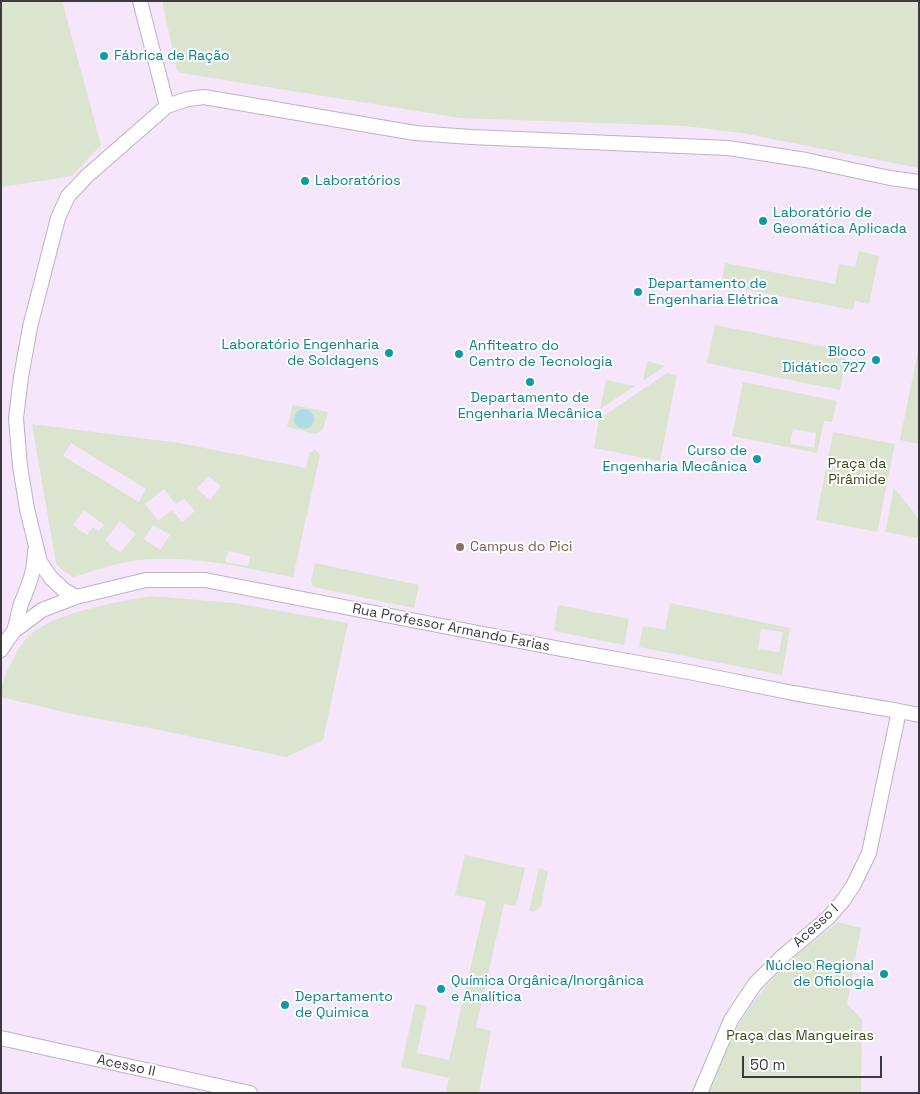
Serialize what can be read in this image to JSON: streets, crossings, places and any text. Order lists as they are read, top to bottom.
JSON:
{
  "streets": {
    "street": ["Rua Professor Armando Farias", "Acesso I", "Acesso II"]
  },
  "crossings": [
    ["Rua Professor Armando Farias", "Acesso I"]
  ],
  "parks": ["Praça da Pirâmide", "Praça das Mangueiras"],
  "places": [
    "Fábrica de Ração",
    "Laboratórios",
    "Laboratório de Geomática Aplicada",
    "Departamento de Engenharia Elétrica",
    "Laboratório Engenharia de Soldagens",
    "Anfiteatro do Centro de Tecnologia",
    "Bloco Didático 727",
    "Departamento de Engenharia Mecânica",
    "Curso de Engenharia Mecânica",
    "Campus do Pici",
    "Núcleo Regional de Ofiologia",
    "Química Orgânica/Inorgânica e Analítica",
    "Departamento de Quimica"
  ],
  "scale_bar": "50 m"
}
